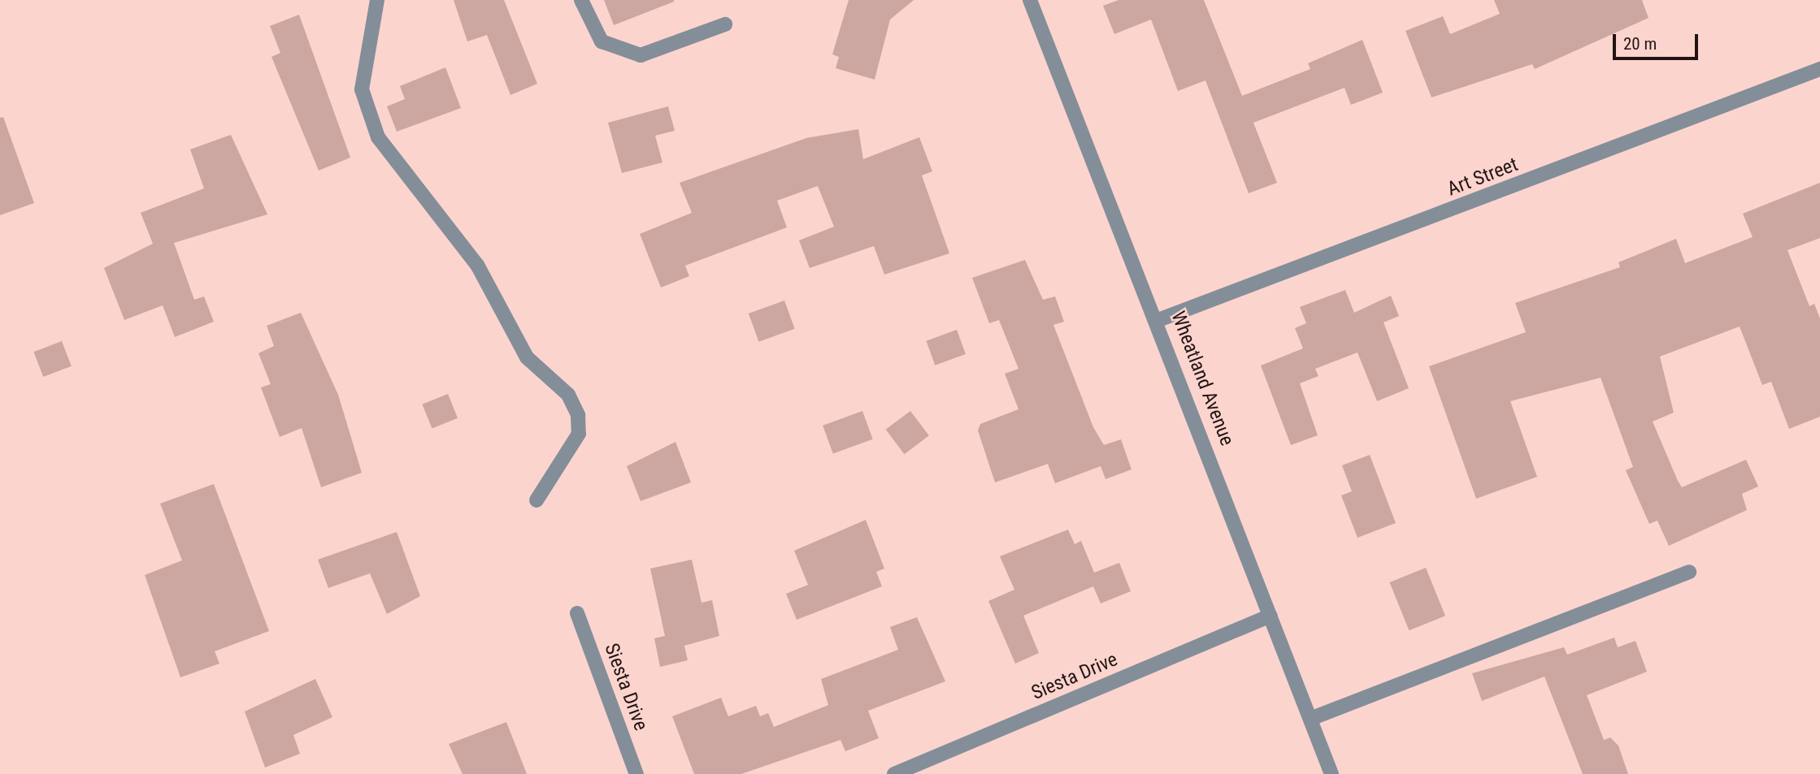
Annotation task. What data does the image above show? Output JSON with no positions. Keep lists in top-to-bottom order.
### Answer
{
  "streets": {
    "street": ["Art Street", "Wheatland Avenue", "Siesta Drive"]
  },
  "crossings": [
    ["Art Street", "Wheatland Avenue"],
    ["Wheatland Avenue", "Siesta Drive"]
  ],
  "scale_bar": "20 m"
}
